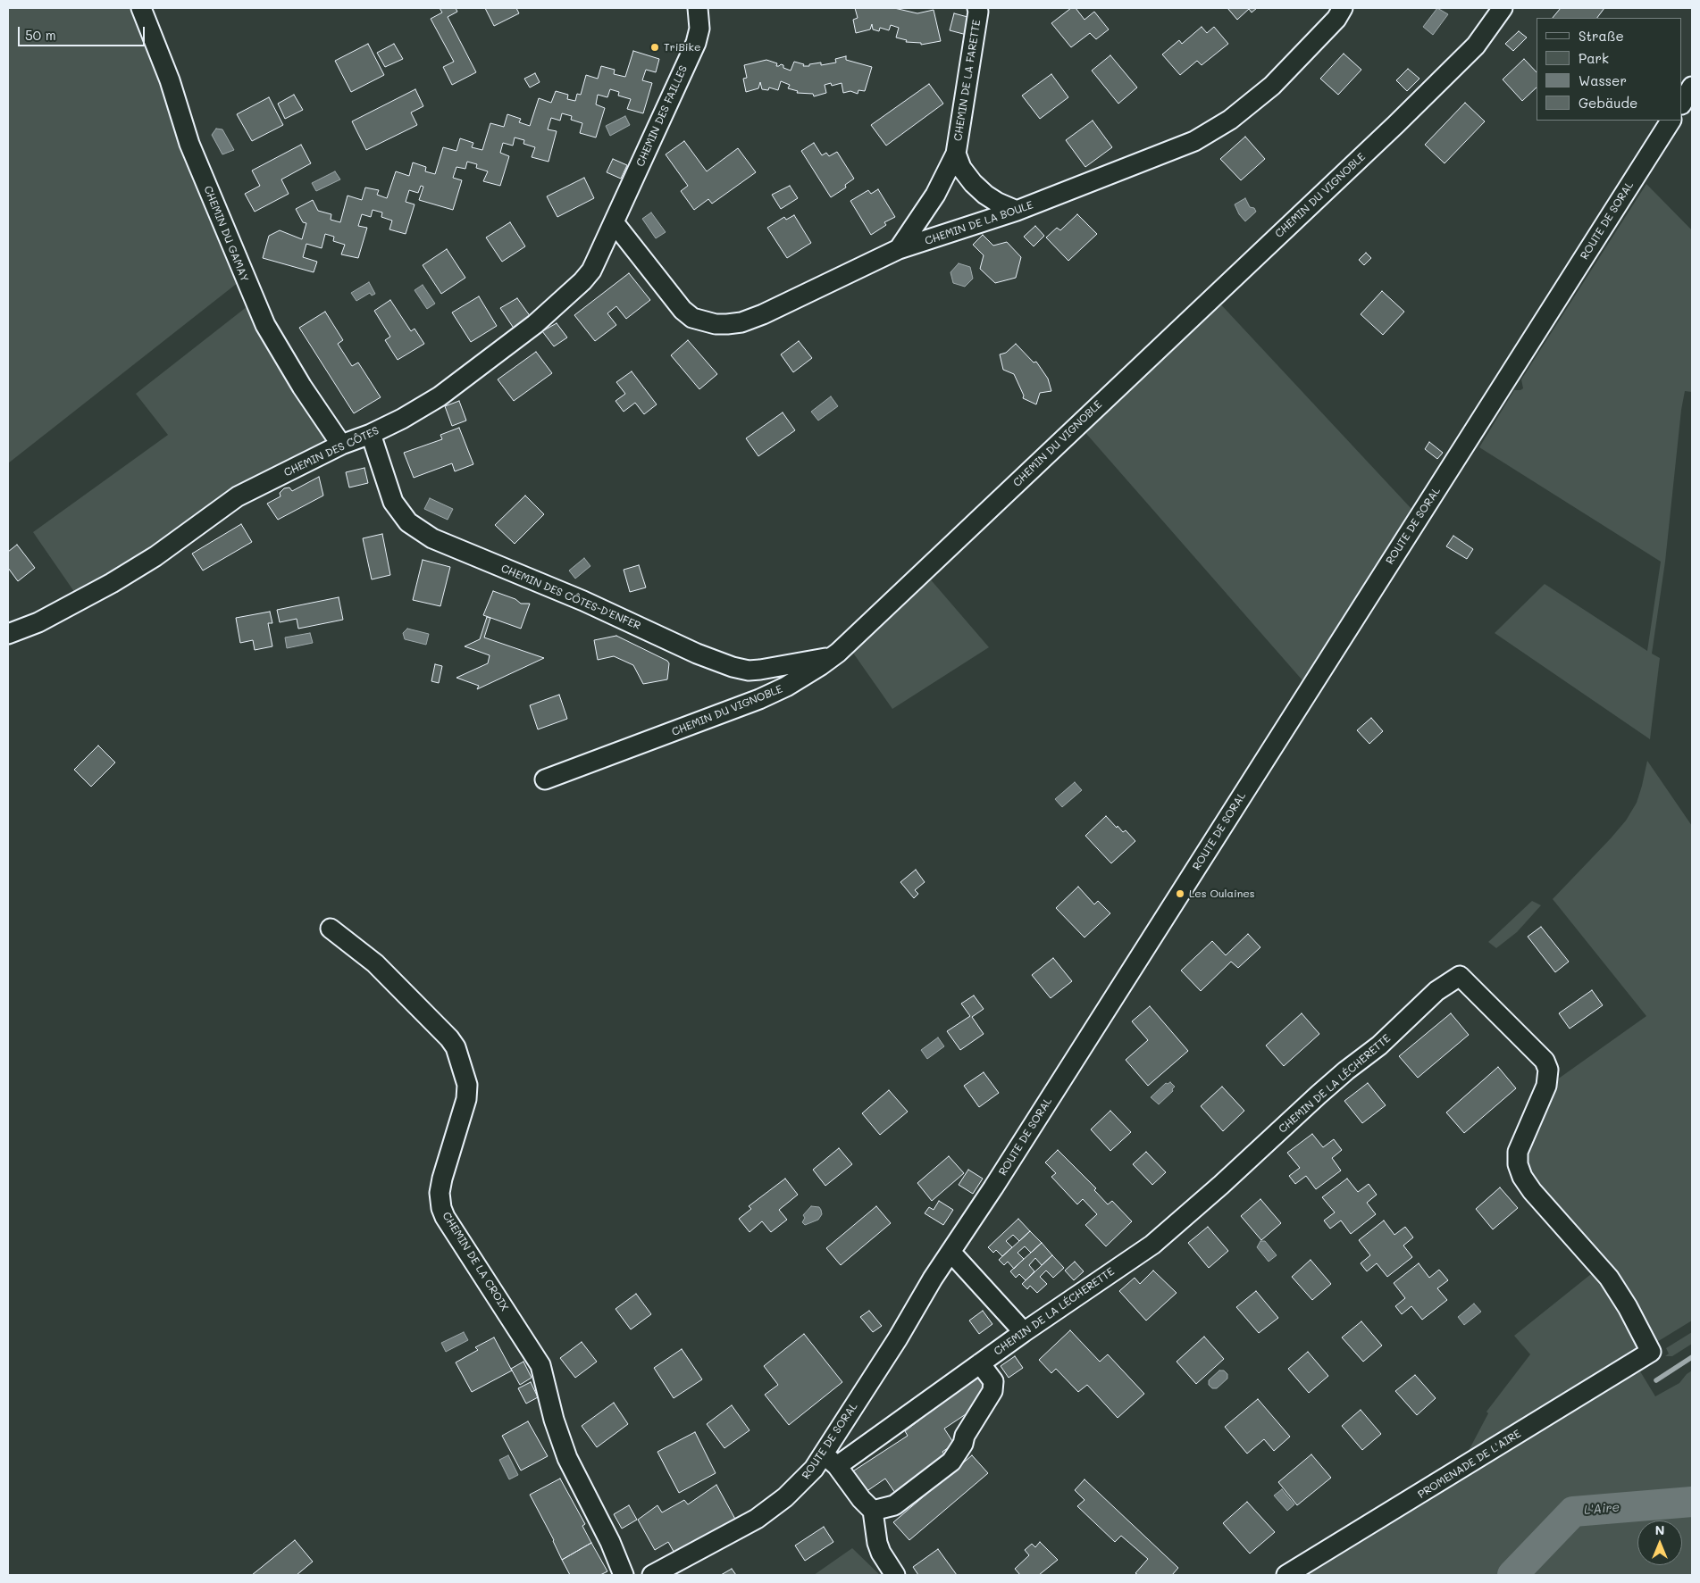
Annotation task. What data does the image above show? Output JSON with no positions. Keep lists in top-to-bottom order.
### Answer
{
  "streets": {
    "street": [
      "CHEMIN DE LA FARETTE",
      "CHEMIN DES FAILLES",
      "CHEMIN DU VIGNOBLE",
      "ROUTE DE SORAL",
      "CHEMIN DE LA BOULE",
      "CHEMIN DU GAMAY",
      "CHEMIN DES CÔTES",
      "CHEMIN DES CÔTES-D'ENFER",
      "CHEMIN DE LA LÉCHERETTE",
      "CHEMIN DE LA CROIX",
      "PROMENADE DE L'AIRE"
    ]
  },
  "crossings": [
    ["CHEMIN DE LA FARETTE", "CHEMIN DE LA BOULE"],
    ["CHEMIN DES FAILLES", "CHEMIN DE LA BOULE"],
    ["CHEMIN DES FAILLES", "CHEMIN DES CÔTES"],
    ["CHEMIN DU VIGNOBLE", "CHEMIN DES CÔTES-D'ENFER"],
    ["ROUTE DE SORAL", "CHEMIN DE LA LÉCHERETTE"],
    ["CHEMIN DE LA BOULE", "CHEMIN DES CÔTES"],
    ["CHEMIN DU GAMAY", "CHEMIN DES CÔTES"],
    ["CHEMIN DES CÔTES", "CHEMIN DES CÔTES-D'ENFER"],
    ["CHEMIN DE LA LÉCHERETTE", "PROMENADE DE L'AIRE"]
  ],
  "water": ["L'Aire"],
  "places": ["TriBike", "Les Oulaines"],
  "legend": [
    "Straße",
    "Park",
    "Wasser",
    "Gebäude"
  ],
  "scale_bar": "50 m",
  "north": "top"
}
